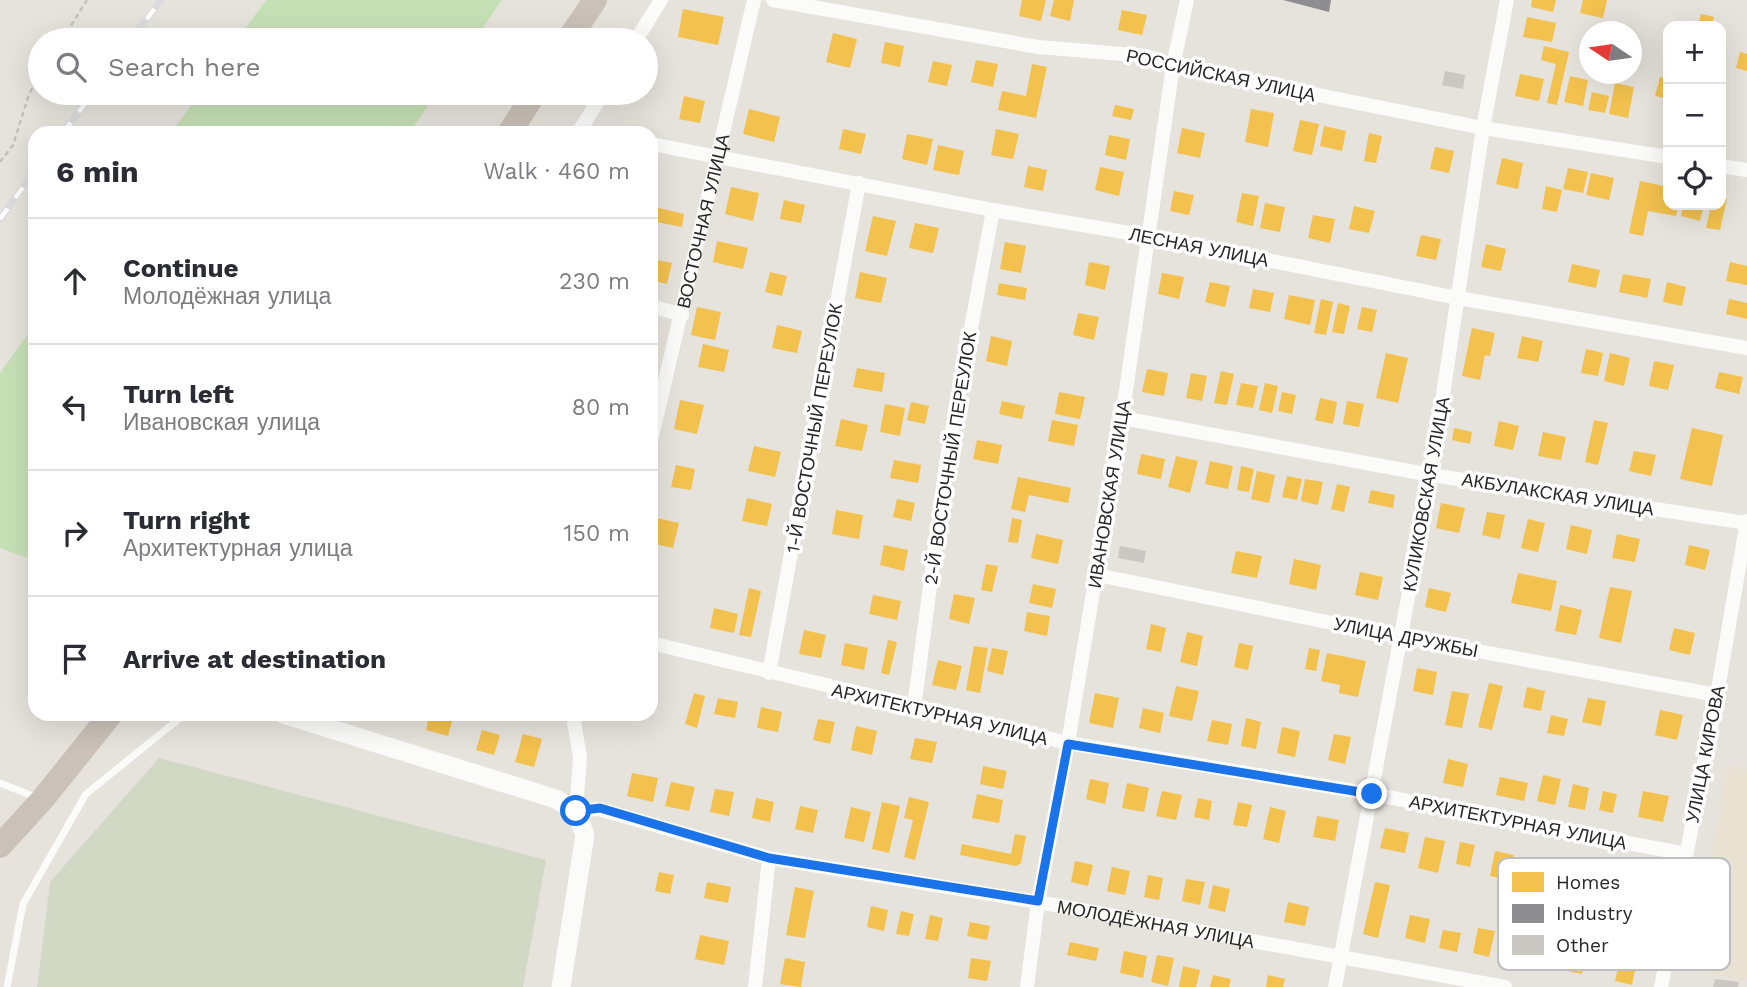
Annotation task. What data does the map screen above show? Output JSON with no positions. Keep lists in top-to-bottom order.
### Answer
{
  "streets": {
    "street": [
      "РОССИЙСКАЯ УЛИЦА",
      "ВОСТОЧНАЯ УЛИЦА",
      "ЛЕСНАЯ УЛИЦА",
      "1-Й ВОСТОЧНЫЙ ПЕРЕУЛОК",
      "2-Й ВОСТОЧНЫЙ ПЕРЕУЛОК",
      "ИВАНОВСКАЯ УЛИЦА",
      "КУЛИКОВСКАЯ УЛИЦА",
      "АКБУЛАКСКАЯ УЛИЦА",
      "УЛИЦА ДРУЖБЫ",
      "АРХИТЕКТУРНАЯ УЛИЦА",
      "УЛИЦА КИРОВА",
      "МОЛОДЁЖНАЯ УЛИЦА"
    ]
  },
  "crossings": [
    ["РОССИЙСКАЯ УЛИЦА", "ИВАНОВСКАЯ УЛИЦА"],
    ["РОССИЙСКАЯ УЛИЦА", "КУЛИКОВСКАЯ УЛИЦА"],
    ["ВОСТОЧНАЯ УЛИЦА", "ЛЕСНАЯ УЛИЦА"],
    ["ЛЕСНАЯ УЛИЦА", "1-Й ВОСТОЧНЫЙ ПЕРЕУЛОК"],
    ["ЛЕСНАЯ УЛИЦА", "2-Й ВОСТОЧНЫЙ ПЕРЕУЛОК"],
    ["ЛЕСНАЯ УЛИЦА", "ИВАНОВСКАЯ УЛИЦА"],
    ["ЛЕСНАЯ УЛИЦА", "КУЛИКОВСКАЯ УЛИЦА"],
    ["1-Й ВОСТОЧНЫЙ ПЕРЕУЛОК", "АРХИТЕКТУРНАЯ УЛИЦА"],
    ["2-Й ВОСТОЧНЫЙ ПЕРЕУЛОК", "АРХИТЕКТУРНАЯ УЛИЦА"],
    ["ИВАНОВСКАЯ УЛИЦА", "АКБУЛАКСКАЯ УЛИЦА"],
    ["ИВАНОВСКАЯ УЛИЦА", "УЛИЦА ДРУЖБЫ"],
    ["ИВАНОВСКАЯ УЛИЦА", "АРХИТЕКТУРНАЯ УЛИЦА"],
    ["ИВАНОВСКАЯ УЛИЦА", "МОЛОДЁЖНАЯ УЛИЦА"],
    ["КУЛИКОВСКАЯ УЛИЦА", "АКБУЛАКСКАЯ УЛИЦА"],
    ["КУЛИКОВСКАЯ УЛИЦА", "УЛИЦА ДРУЖБЫ"],
    ["КУЛИКОВСКАЯ УЛИЦА", "АРХИТЕКТУРНАЯ УЛИЦА"],
    ["КУЛИКОВСКАЯ УЛИЦА", "МОЛОДЁЖНАЯ УЛИЦА"],
    ["АКБУЛАКСКАЯ УЛИЦА", "УЛИЦА КИРОВА"],
    ["УЛИЦА ДРУЖБЫ", "УЛИЦА КИРОВА"],
    ["АРХИТЕКТУРНАЯ УЛИЦА", "УЛИЦА КИРОВА"]
  ],
  "legend": ["Homes", "Industry", "Other"],
  "north": "left",
  "page": {
    "map_buttons": ["+", "−"],
    "search": "Search here",
    "heading": ["6 min", "Walk · 460 m"],
    "list": [
      ["Continue", "Молодёжная улица", "230 m"],
      ["Turn left", "Ивановская улица", "80 m"],
      ["Turn right", "Архитектурная улица", "150 m"],
      "Arrive at destination"
    ]
  }
}
